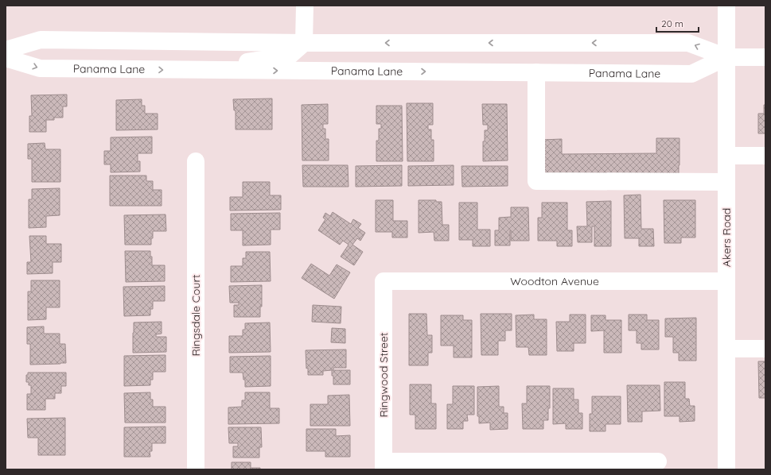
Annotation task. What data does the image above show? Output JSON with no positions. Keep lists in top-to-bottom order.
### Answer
{
  "streets": {
    "street": [
      "Panama Lane",
      "Akers Road",
      "Woodton Avenue",
      "Ringsdale Court",
      "Ringwood Street"
    ]
  },
  "crossings": [
    ["Panama Lane", "Akers Road"],
    ["Akers Road", "Woodton Avenue"],
    ["Woodton Avenue", "Ringwood Street"]
  ],
  "scale_bar": "20 m"
}
